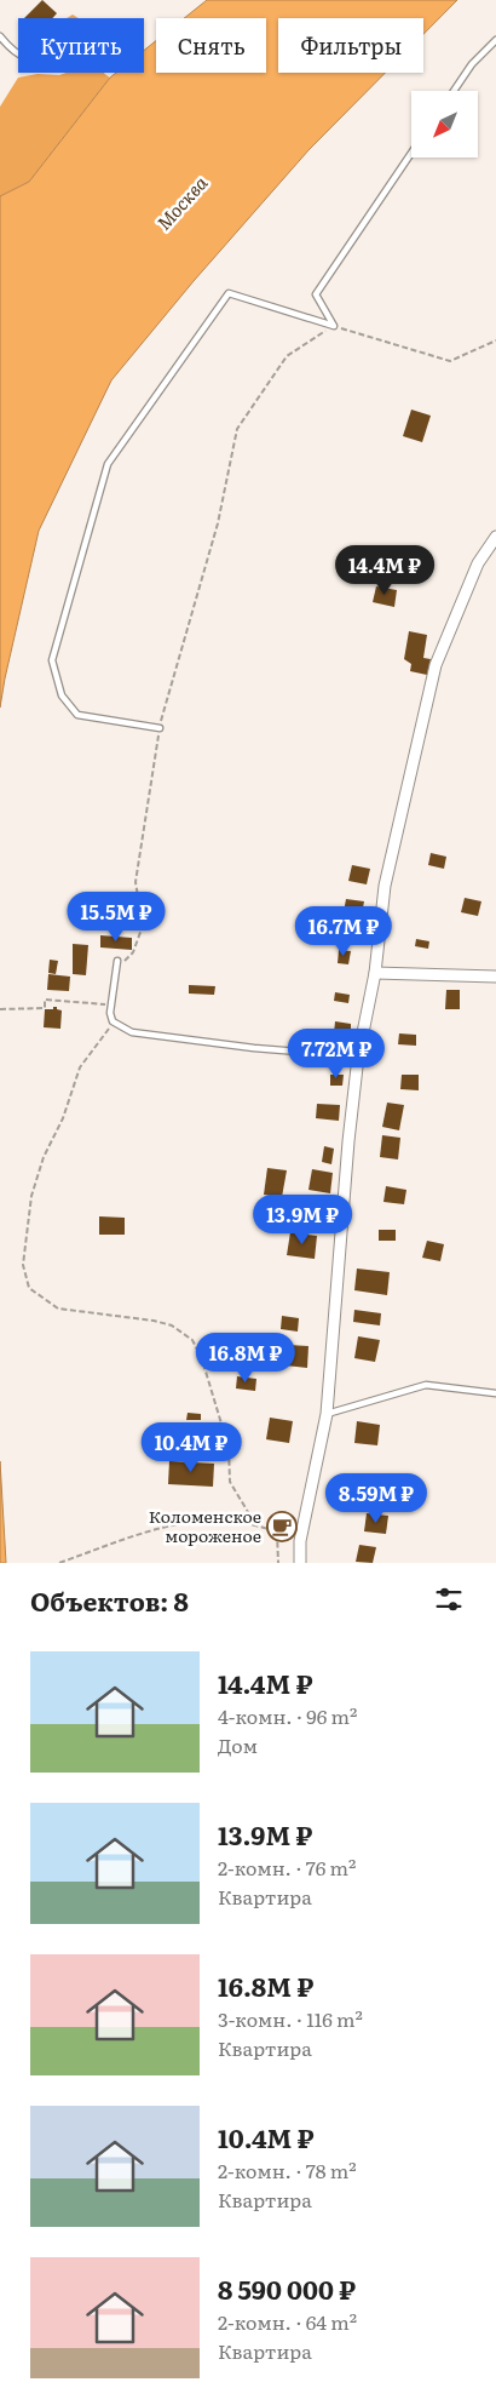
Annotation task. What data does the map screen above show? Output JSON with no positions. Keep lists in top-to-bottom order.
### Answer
{
  "water": ["Москва"],
  "places": {
    "cafe": ["Коломенское мороженое"]
  },
  "north": "bottom left",
  "page": {
    "chip": ["Купить", "Снять", "Фильтры"],
    "price": [
      "14.4M ₽",
      "15.5M ₽",
      "16.7M ₽",
      "7.72M ₽",
      "13.9M ₽",
      "16.8M ₽",
      "10.4M ₽",
      "8.59M ₽"
    ],
    "heading": "Объектов: 8",
    "list": [
      {
        "name": "14.4M ₽",
        "note": "4-комн. · 96 m² · Дом"
      },
      {
        "name": "13.9M ₽",
        "note": "2-комн. · 76 m² · Квартира"
      },
      {
        "name": "16.8M ₽",
        "note": "3-комн. · 116 m² · Квартира"
      },
      {
        "name": "10.4M ₽",
        "note": "2-комн. · 78 m² · Квартира"
      },
      {
        "name": "8 590 000 ₽",
        "note": "2-комн. · 64 m² · Квартира"
      }
    ]
  }
}
